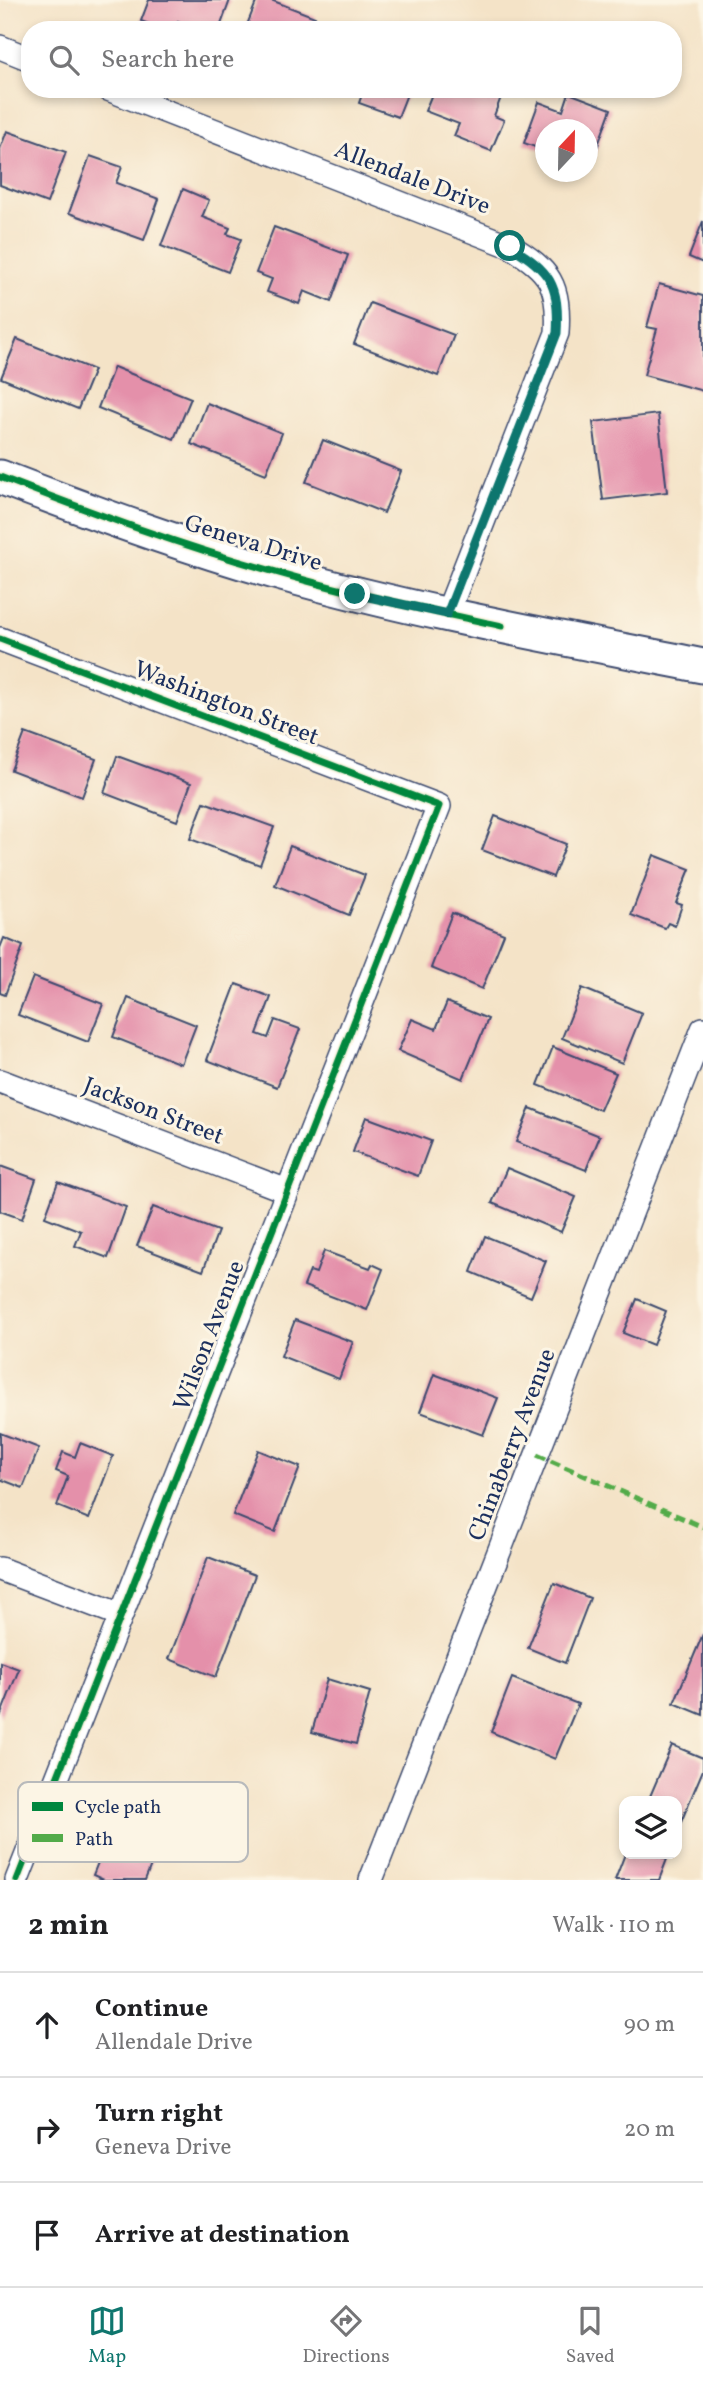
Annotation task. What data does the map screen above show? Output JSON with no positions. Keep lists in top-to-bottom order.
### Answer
{
  "streets": {
    "main road": ["Geneva Drive"],
    "street": [
      "Allendale Drive",
      "Washington Street",
      "Jackson Street",
      "Wilson Avenue",
      "Chinaberry Avenue"
    ]
  },
  "crossings": [
    ["Allendale Drive", "Geneva Drive"],
    ["Washington Street", "Wilson Avenue"],
    ["Jackson Street", "Wilson Avenue"]
  ],
  "legend": ["Cycle path", "Path"],
  "north": "top",
  "page": {
    "search": "Search here",
    "heading": ["2 min", "Walk · 110 m"],
    "list": [
      ["Continue", "Allendale Drive", "90 m"],
      ["Turn right", "Geneva Drive", "20 m"],
      "Arrive at destination"
    ],
    "nav": ["Map", "Directions", "Saved"]
  }
}
